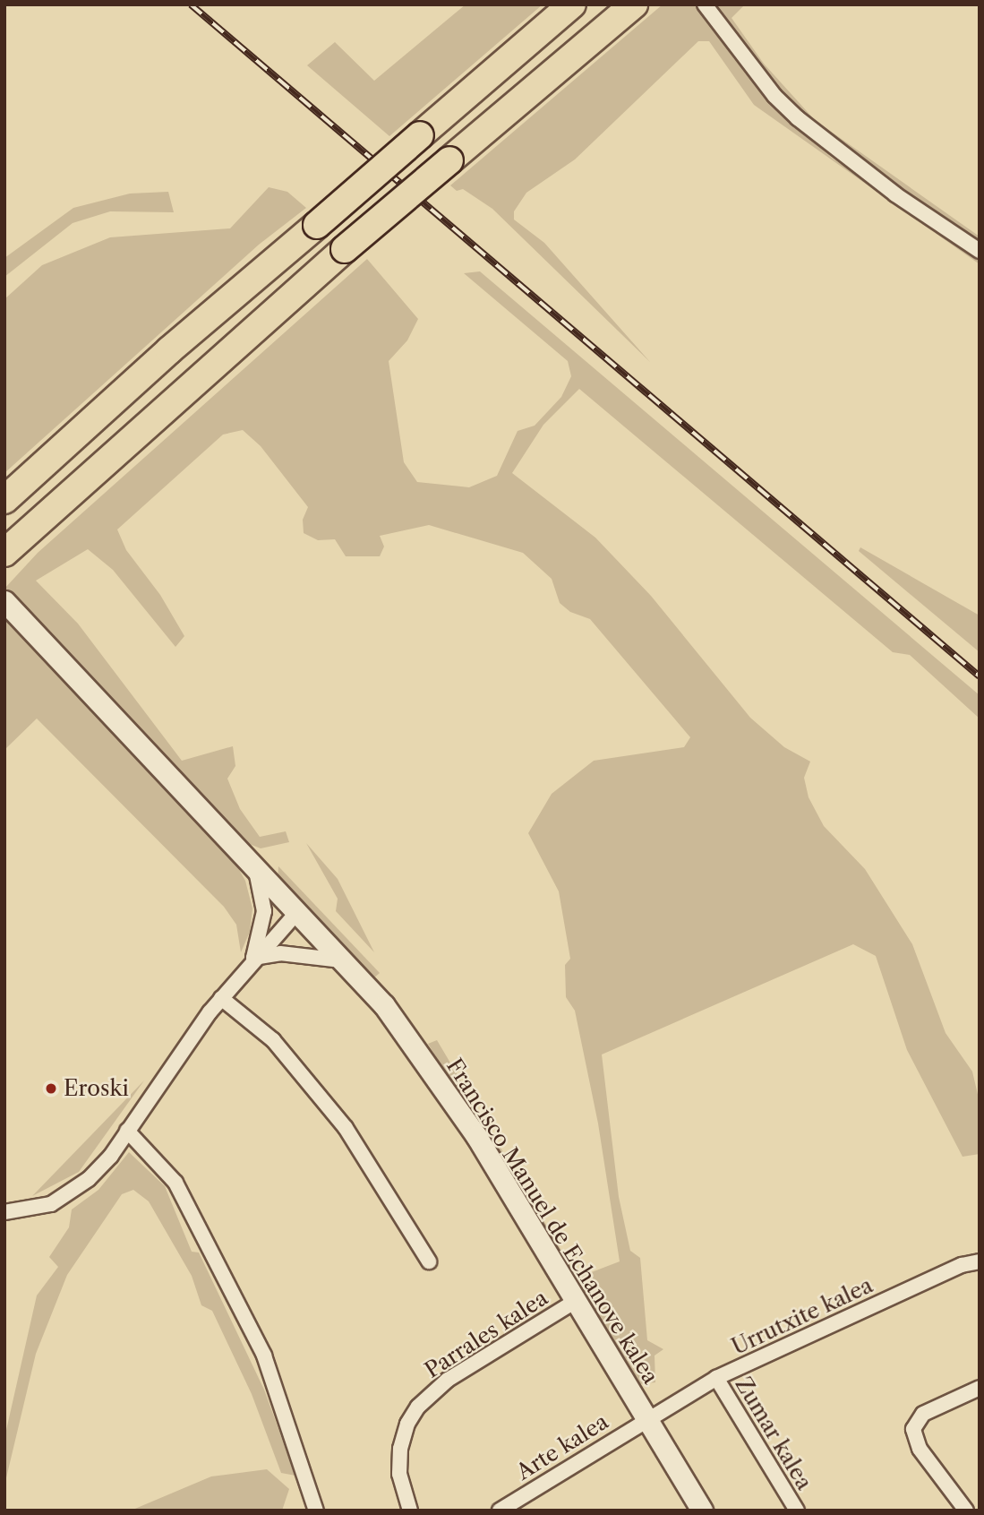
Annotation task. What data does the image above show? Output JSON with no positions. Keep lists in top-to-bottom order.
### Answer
{
  "streets": {
    "street": [
      "Francisco Manuel de Echanove kalea",
      "Urrutxite kalea",
      "Parrales kalea",
      "Zumar kalea",
      "Arte kalea"
    ]
  },
  "crossings": [
    ["Francisco Manuel de Echanove kalea", "Urrutxite kalea"],
    ["Francisco Manuel de Echanove kalea", "Parrales kalea"],
    ["Francisco Manuel de Echanove kalea", "Arte kalea"],
    ["Urrutxite kalea", "Zumar kalea"],
    ["Urrutxite kalea", "Arte kalea"]
  ],
  "places": ["Eroski"]
}
